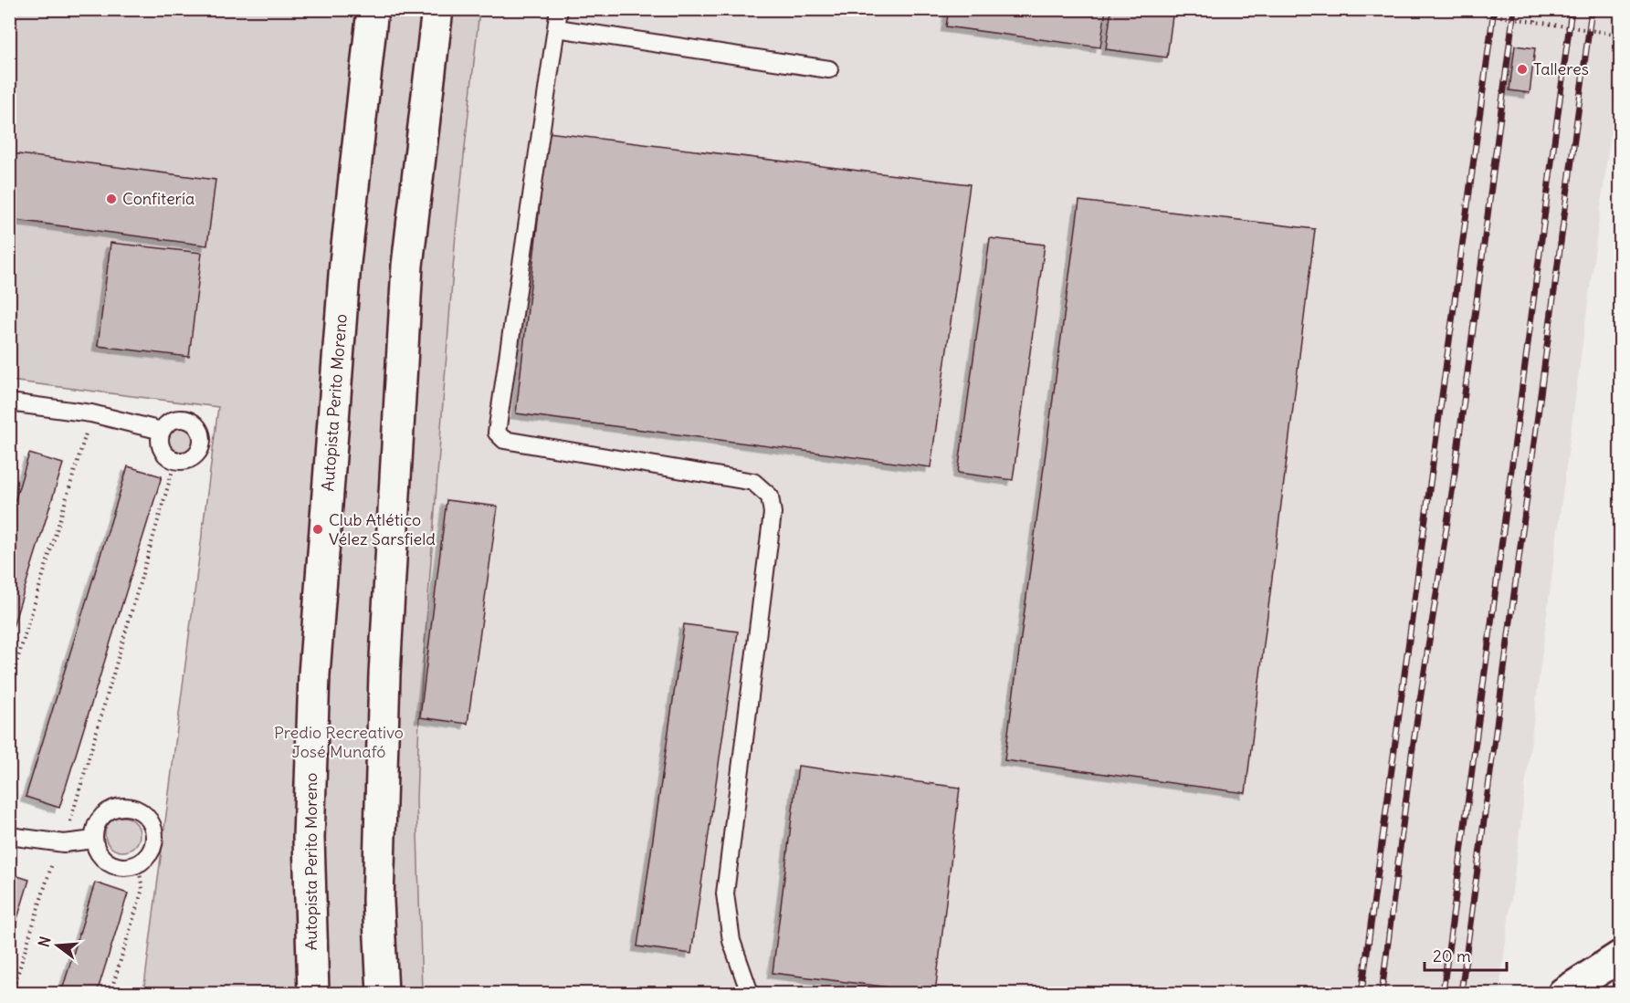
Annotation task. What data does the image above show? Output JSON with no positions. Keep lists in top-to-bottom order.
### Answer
{
  "streets": {
    "main road": ["Autopista Perito Moreno"]
  },
  "parks": ["Predio Recreativo José Munafó"],
  "places": ["Talleres", "Confitería", "Club Atlético Vélez Sarsfield"],
  "scale_bar": "20 m",
  "north": "left"
}
